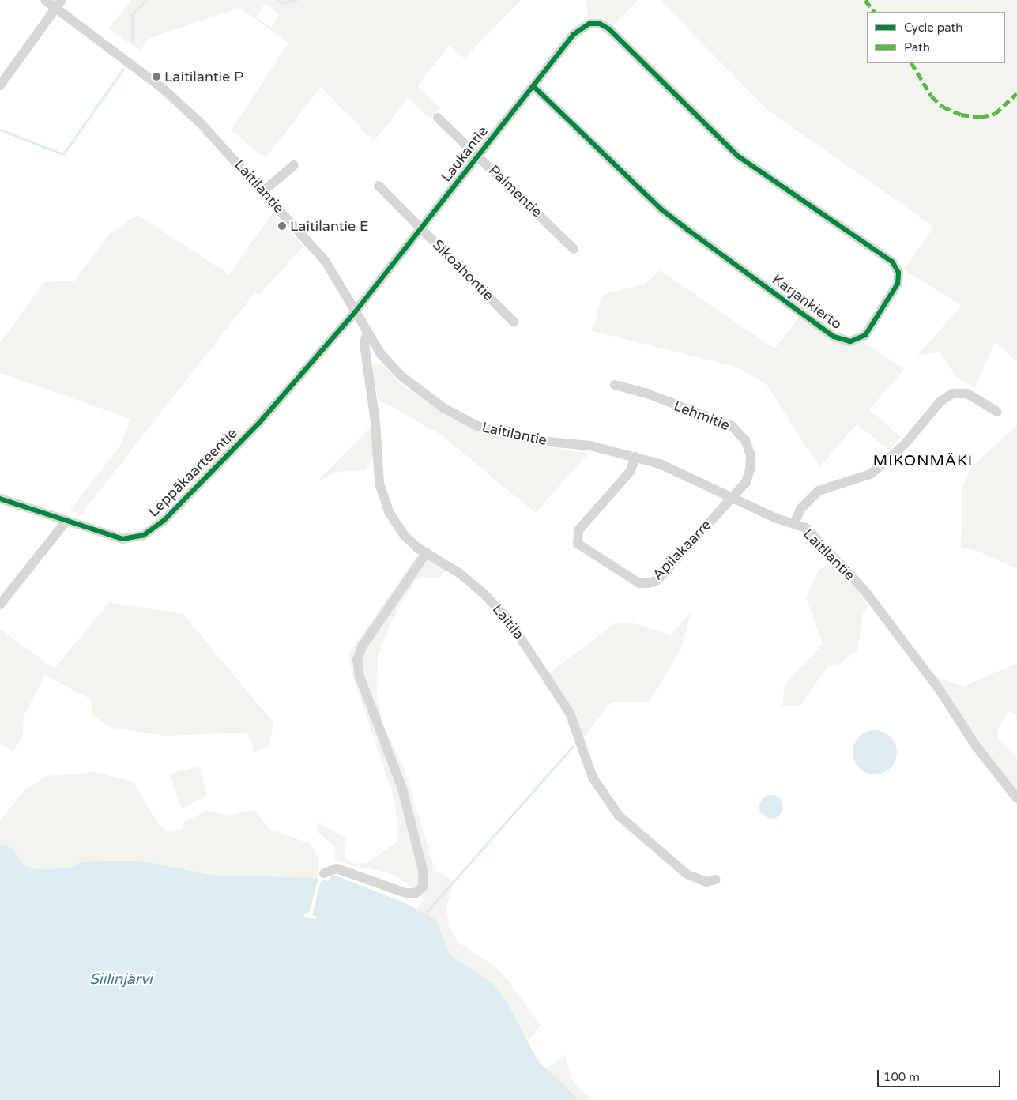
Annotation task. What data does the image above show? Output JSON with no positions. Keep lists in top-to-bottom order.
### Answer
{
  "streets": {
    "street": [
      "Laukantie",
      "Laitilantie",
      "Paimentie",
      "Sikoahontie",
      "Karjankierto",
      "Lehmitie",
      "Leppäkaarteentie",
      "Apilakaarre",
      "Laitila"
    ]
  },
  "crossings": [
    ["Laukantie", "Laitilantie"],
    ["Laukantie", "Paimentie"],
    ["Laukantie", "Sikoahontie"],
    ["Laukantie", "Karjankierto"],
    ["Laukantie", "Leppäkaarteentie"],
    ["Laitilantie", "Lehmitie"],
    ["Laitilantie", "Leppäkaarteentie"],
    ["Laitilantie", "Apilakaarre"],
    ["Laitilantie", "Laitila"],
    ["Lehmitie", "Apilakaarre"]
  ],
  "districts": ["MIKONMÄKI"],
  "water": ["Siilinjärvi"],
  "places": ["Laitilantie P", "Laitilantie E"],
  "legend": ["Cycle path", "Path"],
  "scale_bar": "100 m"
}
